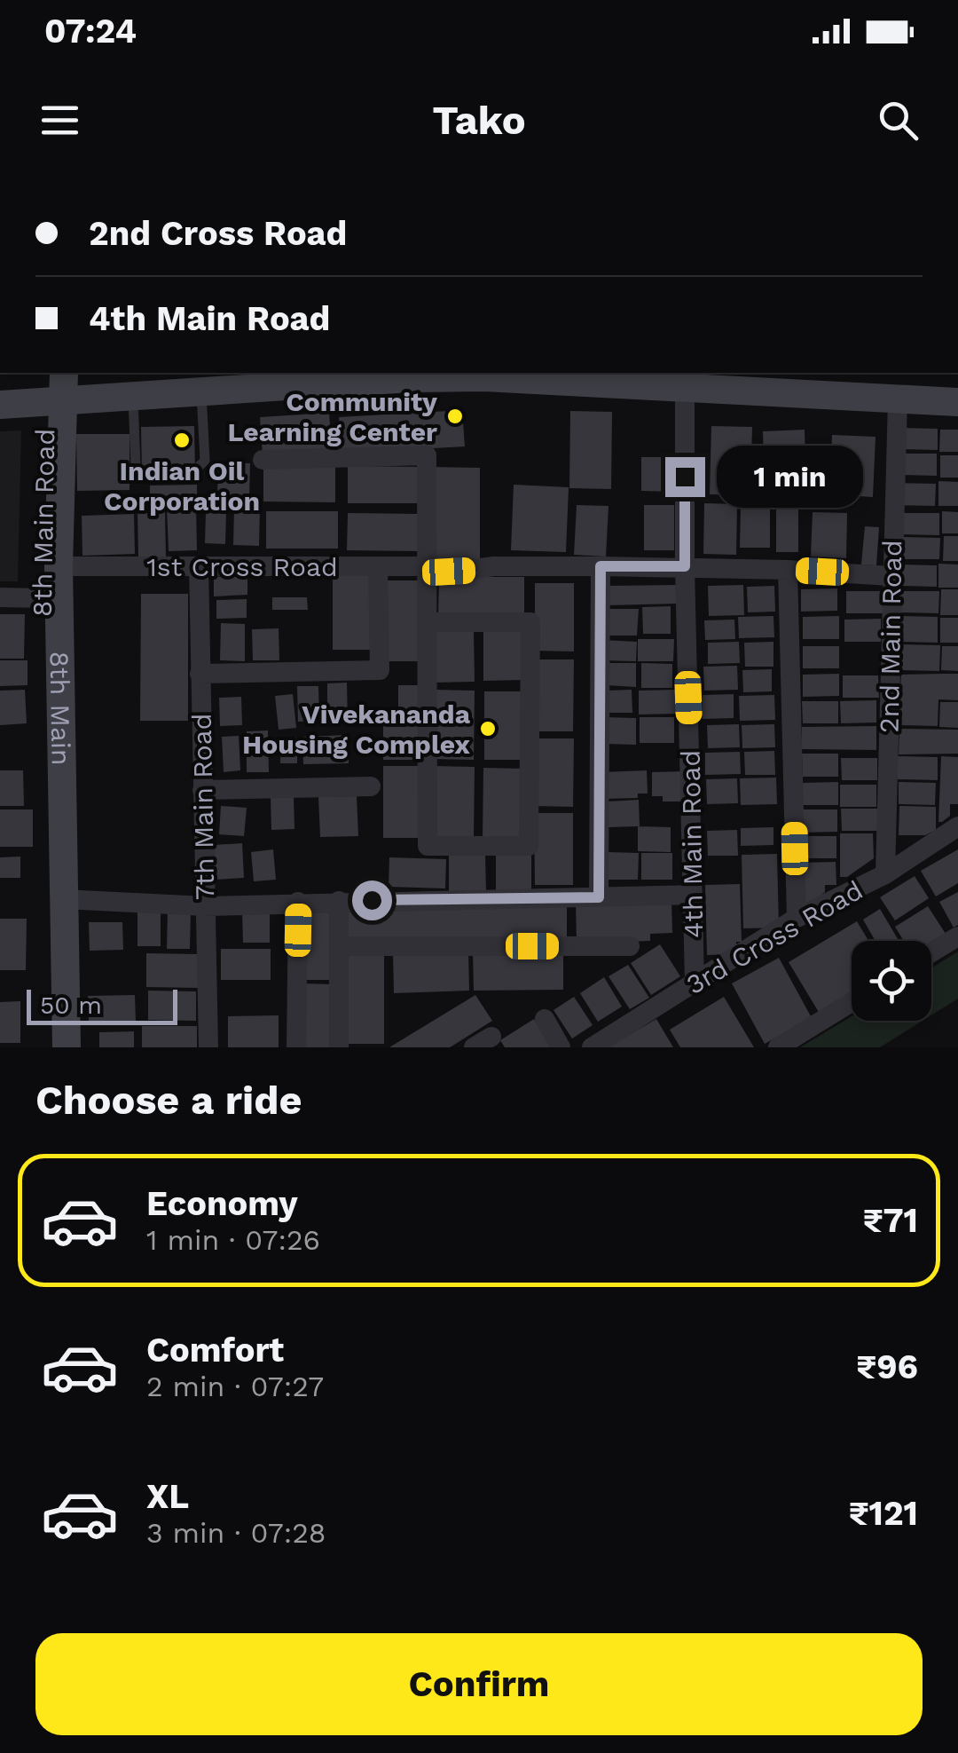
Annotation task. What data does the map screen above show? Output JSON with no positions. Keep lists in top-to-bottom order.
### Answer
{
  "streets": {
    "main road": ["8th Main Road", "8th Main"],
    "street": [
      "1st Cross Road",
      "2nd Main Road",
      "7th Main Road",
      "4th Main Road",
      "3rd Cross Road"
    ]
  },
  "crossings": [
    ["8th Main Road", "8th Main"],
    ["1st Cross Road", "8th Main"],
    ["1st Cross Road", "7th Main Road"],
    ["2nd Main Road", "3rd Cross Road"],
    ["4th Main Road", "3rd Cross Road"]
  ],
  "places": ["Community Learning Center", "Indian Oil Corporation", "Vivekananda Housing Complex"],
  "scale_bar": "50 m",
  "page": {
    "status": "07:24",
    "header": "Tako",
    "banner": ["2nd Cross Road", "4th Main Road"],
    "bubble": "1 min",
    "scale": "50 m",
    "heading": "Choose a ride",
    "list": [
      {
        "name": "Economy",
        "note": "1 min · 07:26",
        "value": "₹71"
      },
      {
        "name": "Comfort",
        "note": "2 min · 07:27",
        "value": "₹96"
      },
      {
        "name": "XL",
        "note": "3 min · 07:28",
        "value": "₹121"
      }
    ],
    "buttons": "Confirm"
  }
}
